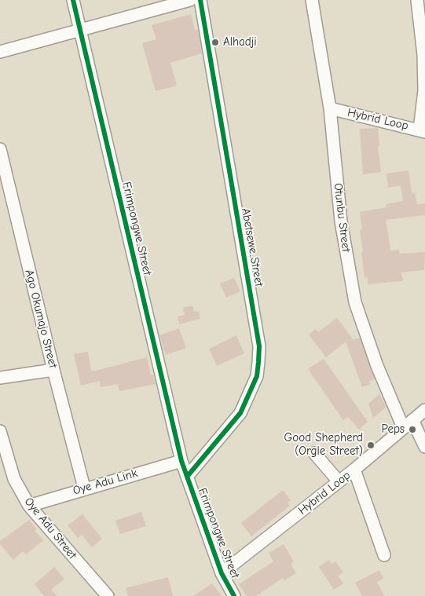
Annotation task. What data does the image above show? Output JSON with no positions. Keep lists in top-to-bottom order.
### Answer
{
  "streets": {
    "street": [
      "Hybrid Loop",
      "Otunbu Street",
      "Frimpongwe Street",
      "Abetsewe Street",
      "Ago Okumajo Street",
      "Oye Adu Link",
      "Oye Adu Street"
    ]
  },
  "crossings": [
    ["Hybrid Loop", "Otunbu Street"],
    ["Hybrid Loop", "Frimpongwe Street"],
    ["Frimpongwe Street", "Abetsewe Street"],
    ["Frimpongwe Street", "Oye Adu Link"],
    ["Ago Okumajo Street", "Oye Adu Link"],
    ["Oye Adu Link", "Oye Adu Street"]
  ],
  "places": ["Alhadji", "Peps", "Good Shepherd (Orgle Street)"]
}
